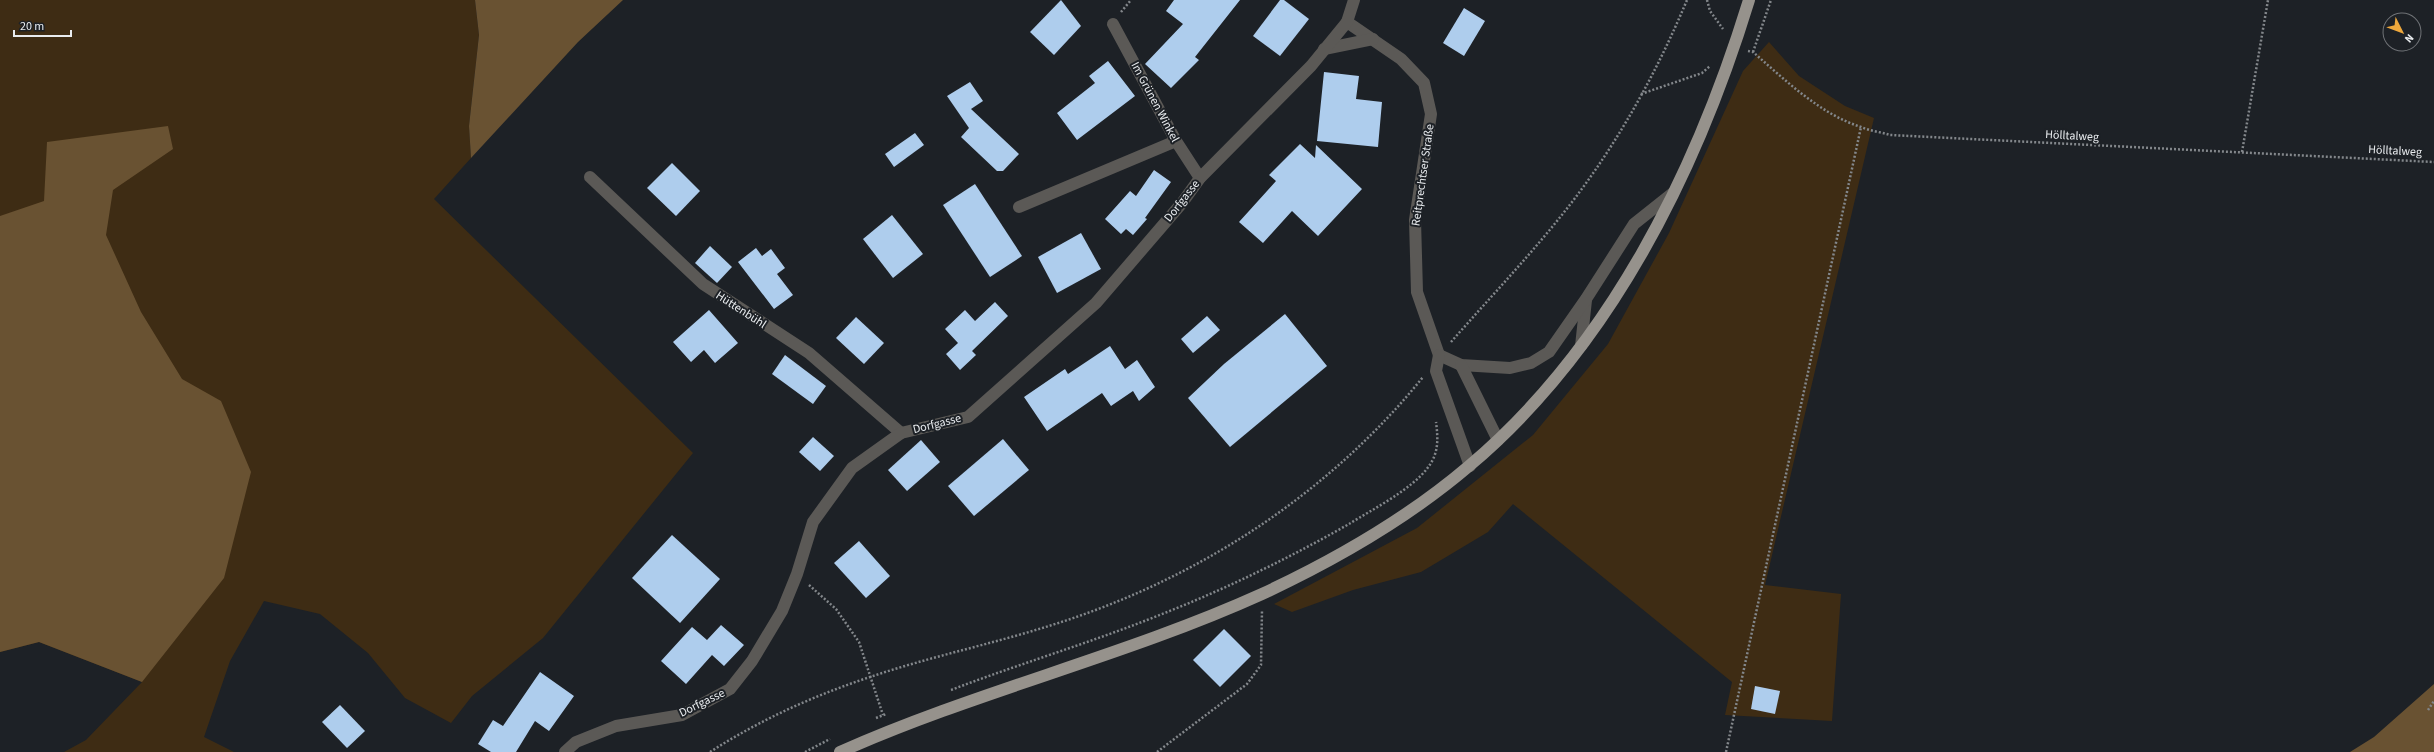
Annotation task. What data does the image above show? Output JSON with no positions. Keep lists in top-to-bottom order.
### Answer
{
  "streets": {
    "street": [
      "Im Grünen Winkel",
      "Reitprechtser Straße",
      "Dorfgasse",
      "Hüttenbühl"
    ],
    "path": ["Hölltalweg"]
  },
  "crossings": [
    ["Im Grünen Winkel", "Dorfgasse"],
    ["Reitprechtser Straße", "Dorfgasse"],
    ["Dorfgasse", "Hüttenbühl"]
  ],
  "scale_bar": "20 m",
  "north": "bottom right"
}
